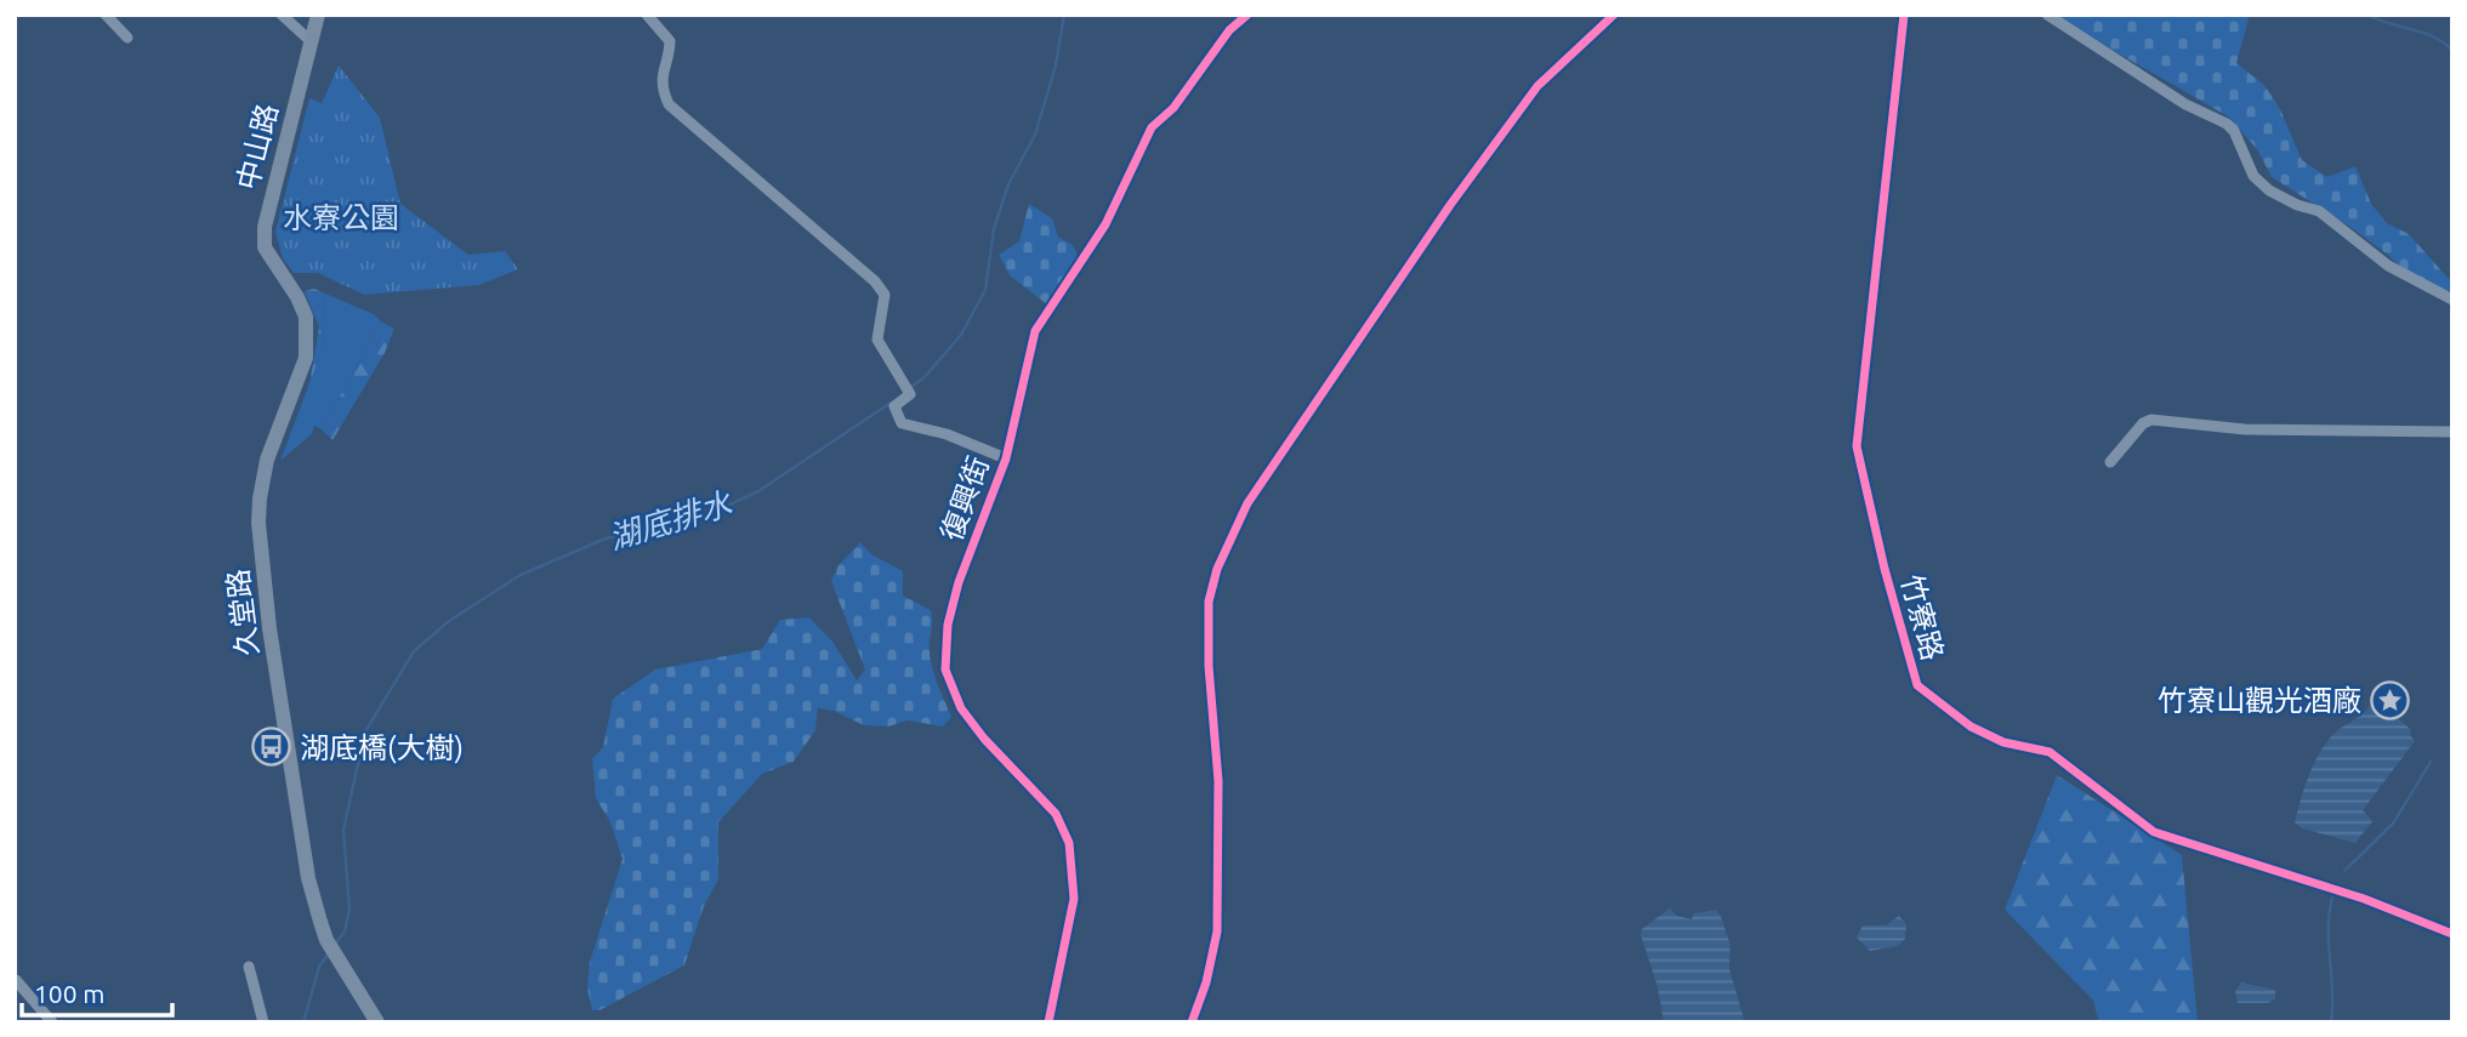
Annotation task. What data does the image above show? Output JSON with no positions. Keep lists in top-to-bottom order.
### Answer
{
  "streets": {
    "street": [
      "中山路",
      "復興街",
      "久堂路",
      "竹寮路"
    ]
  },
  "crossings": [
    ["中山路", "久堂路"]
  ],
  "water": ["湖底排水"],
  "parks": ["水寮公園"],
  "places": {
    "place": ["竹寮山觀光酒廠"],
    "bus stop": ["湖底橋(大樹)"]
  },
  "scale_bar": "100 m"
}
